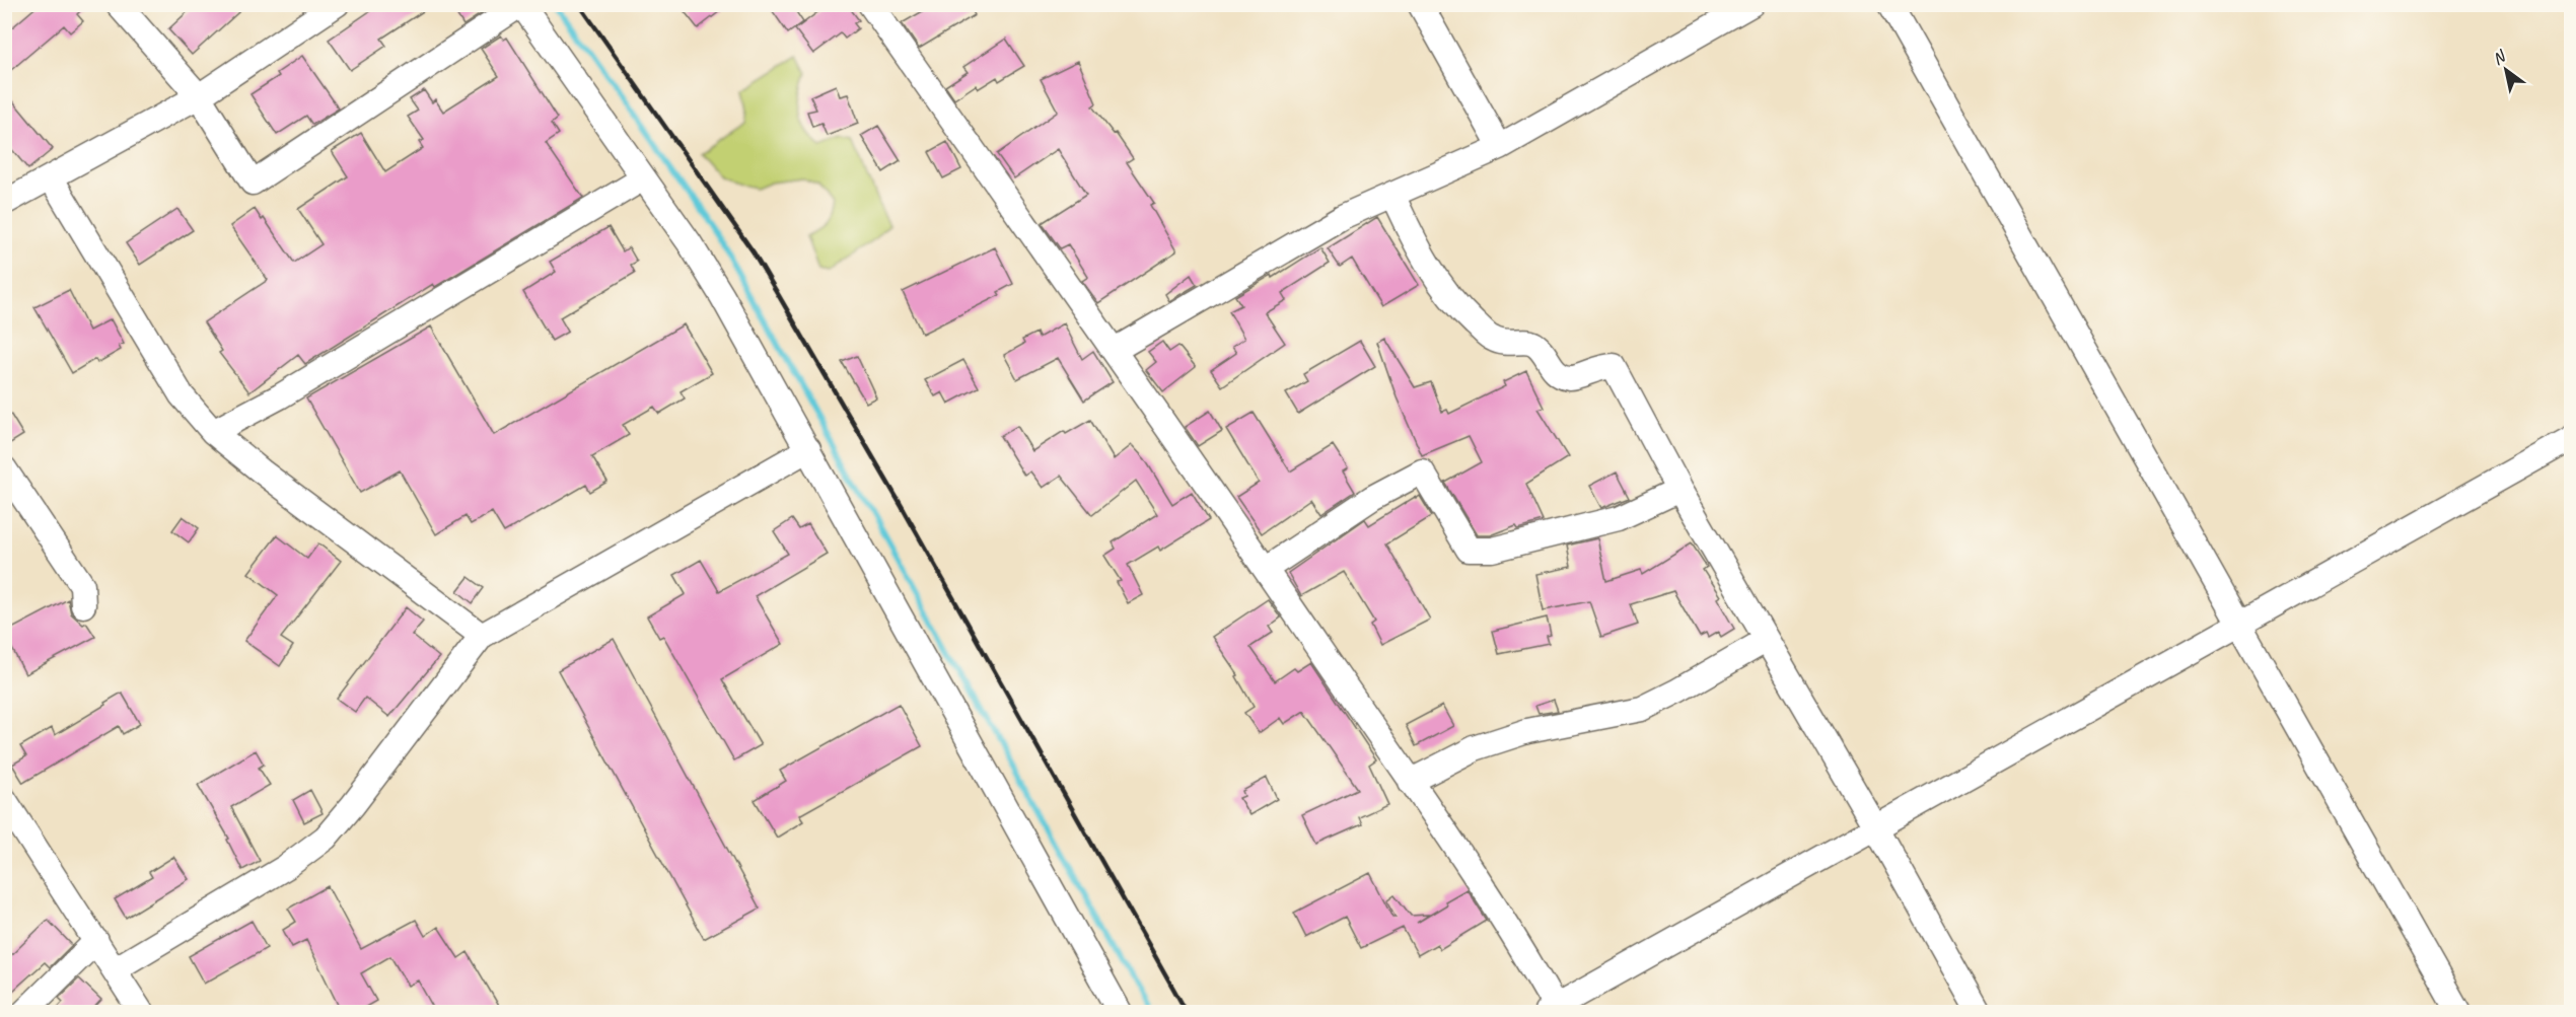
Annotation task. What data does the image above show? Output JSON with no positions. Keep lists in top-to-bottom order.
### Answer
{
  "north": "top left"
}
